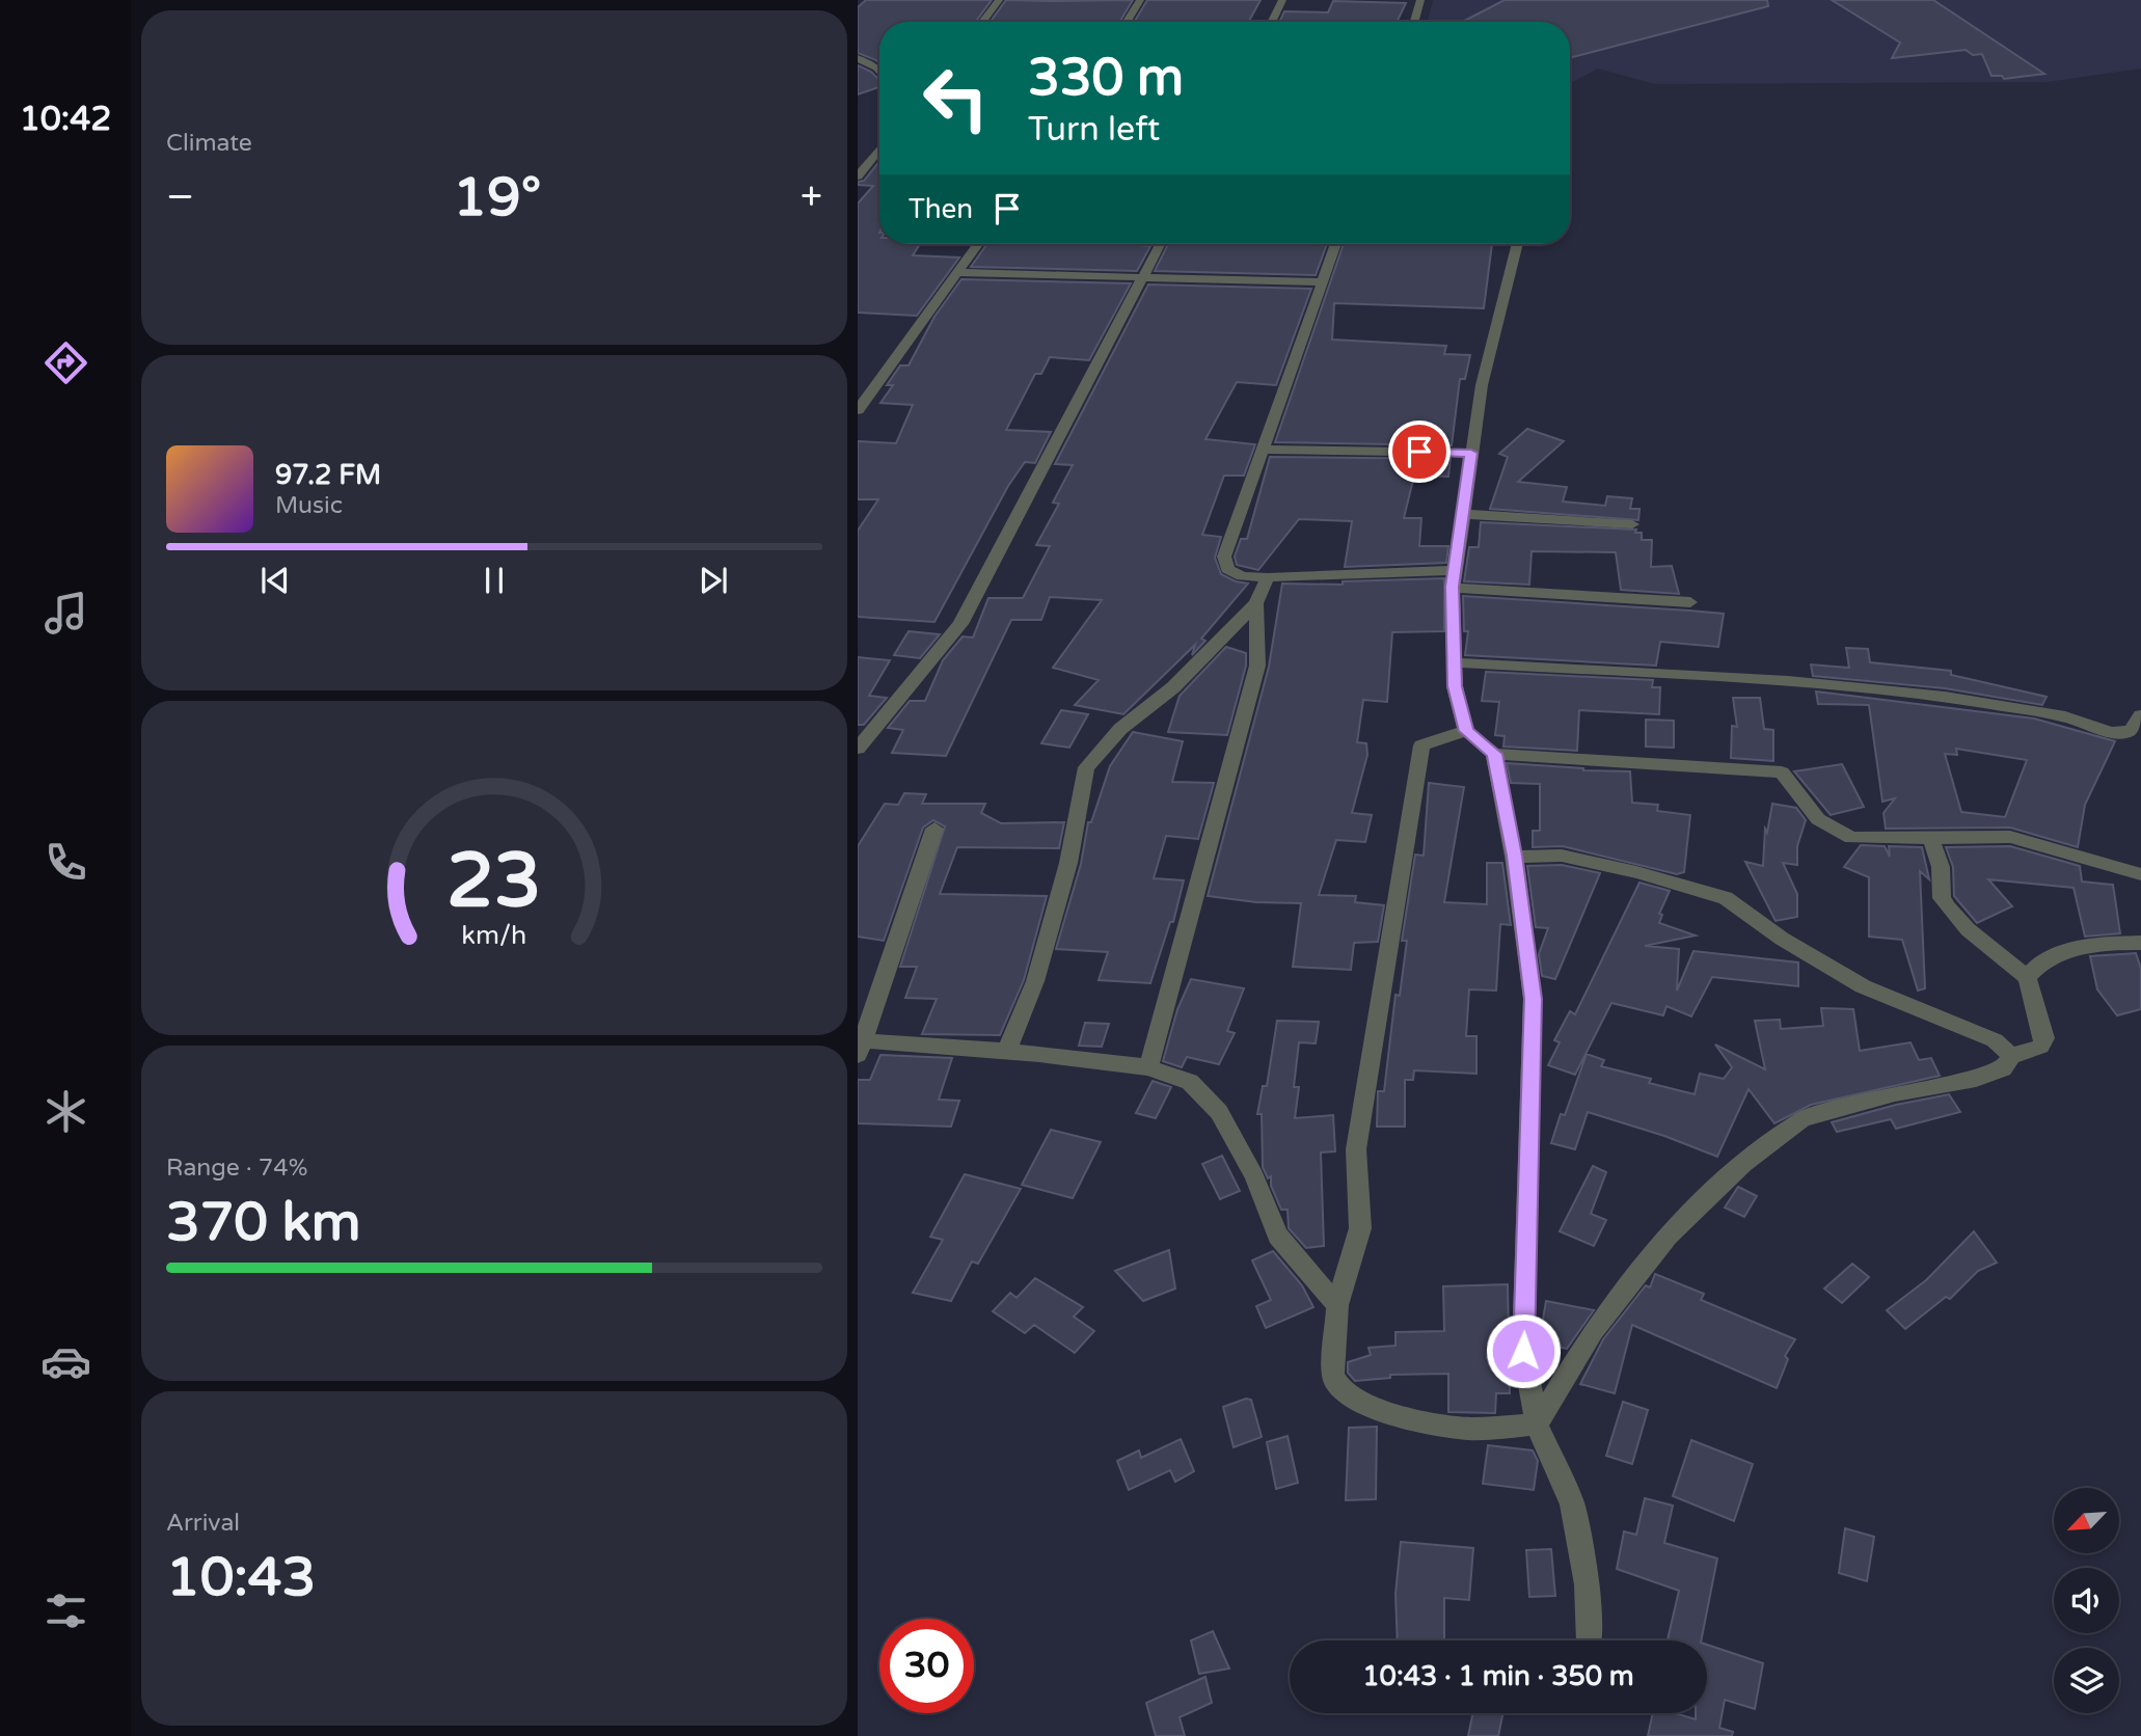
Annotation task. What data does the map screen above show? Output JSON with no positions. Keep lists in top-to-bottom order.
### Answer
{
  "north": "bottom left",
  "page": {
    "tabs": "10:42",
    "tile": [
      "Climate",
      ["Range · 74%", "370 km"],
      ["Arrival", "10:43"]
    ],
    "turn": ["330 m", "Turn left"],
    "heat": ["−", "19°", "+"],
    "then": "Then",
    "song": ["97.2 FM", "Music"],
    "limit": "30",
    "trip": "10:43 · 1 min · 350 m",
    "gauge": ["23", "km/h"]
  }
}
